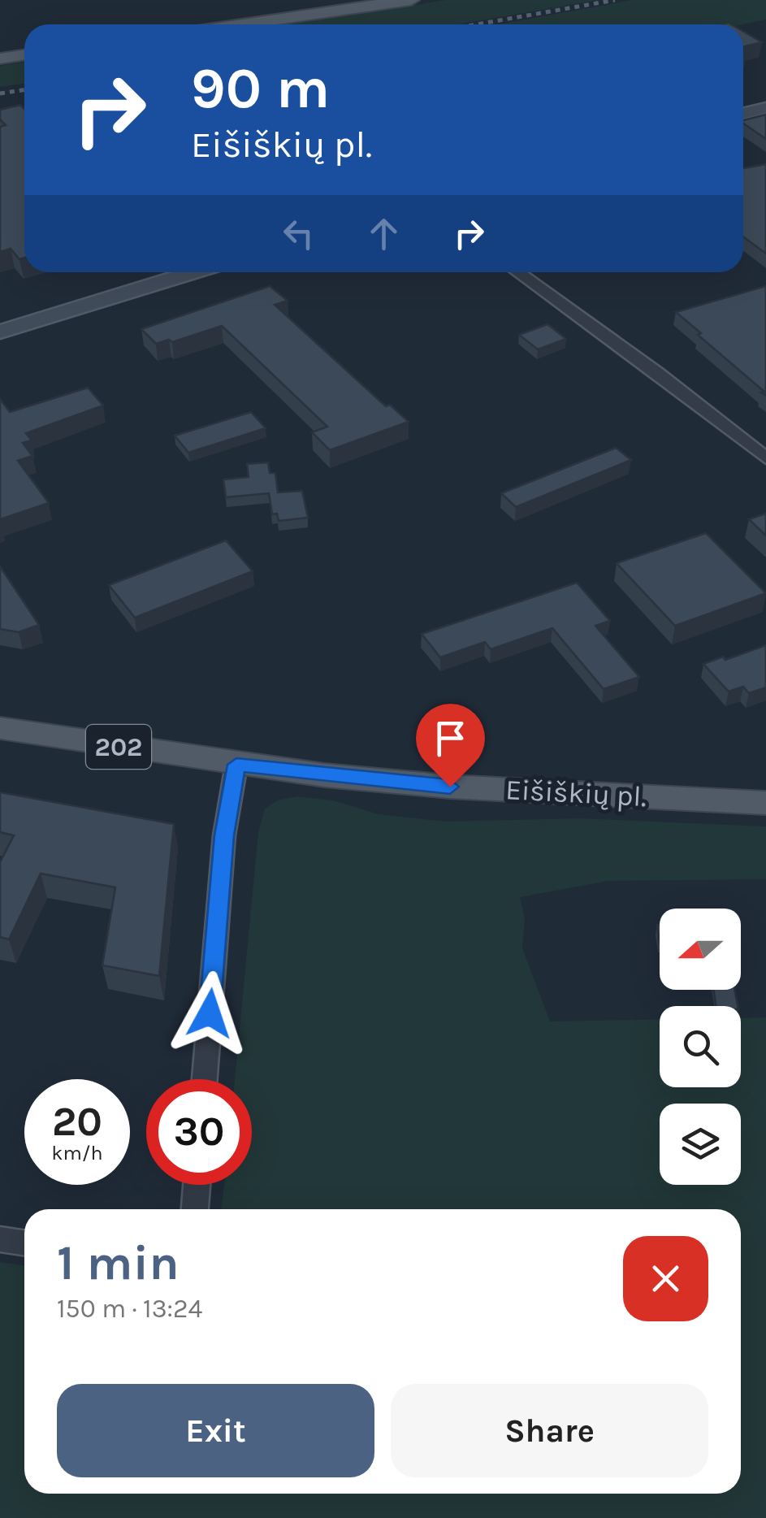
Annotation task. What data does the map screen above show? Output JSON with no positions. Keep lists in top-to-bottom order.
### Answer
{
  "streets": {
    "main road": ["202", "Eišiškių pl."]
  },
  "north": "left",
  "page": {
    "turn": ["90 m", "Eišiškių pl."],
    "speed": "20 km/h",
    "limit": "30",
    "heading": ["1 min", "150 m · 13:24"],
    "buttons": ["Exit", "Share"]
  }
}
